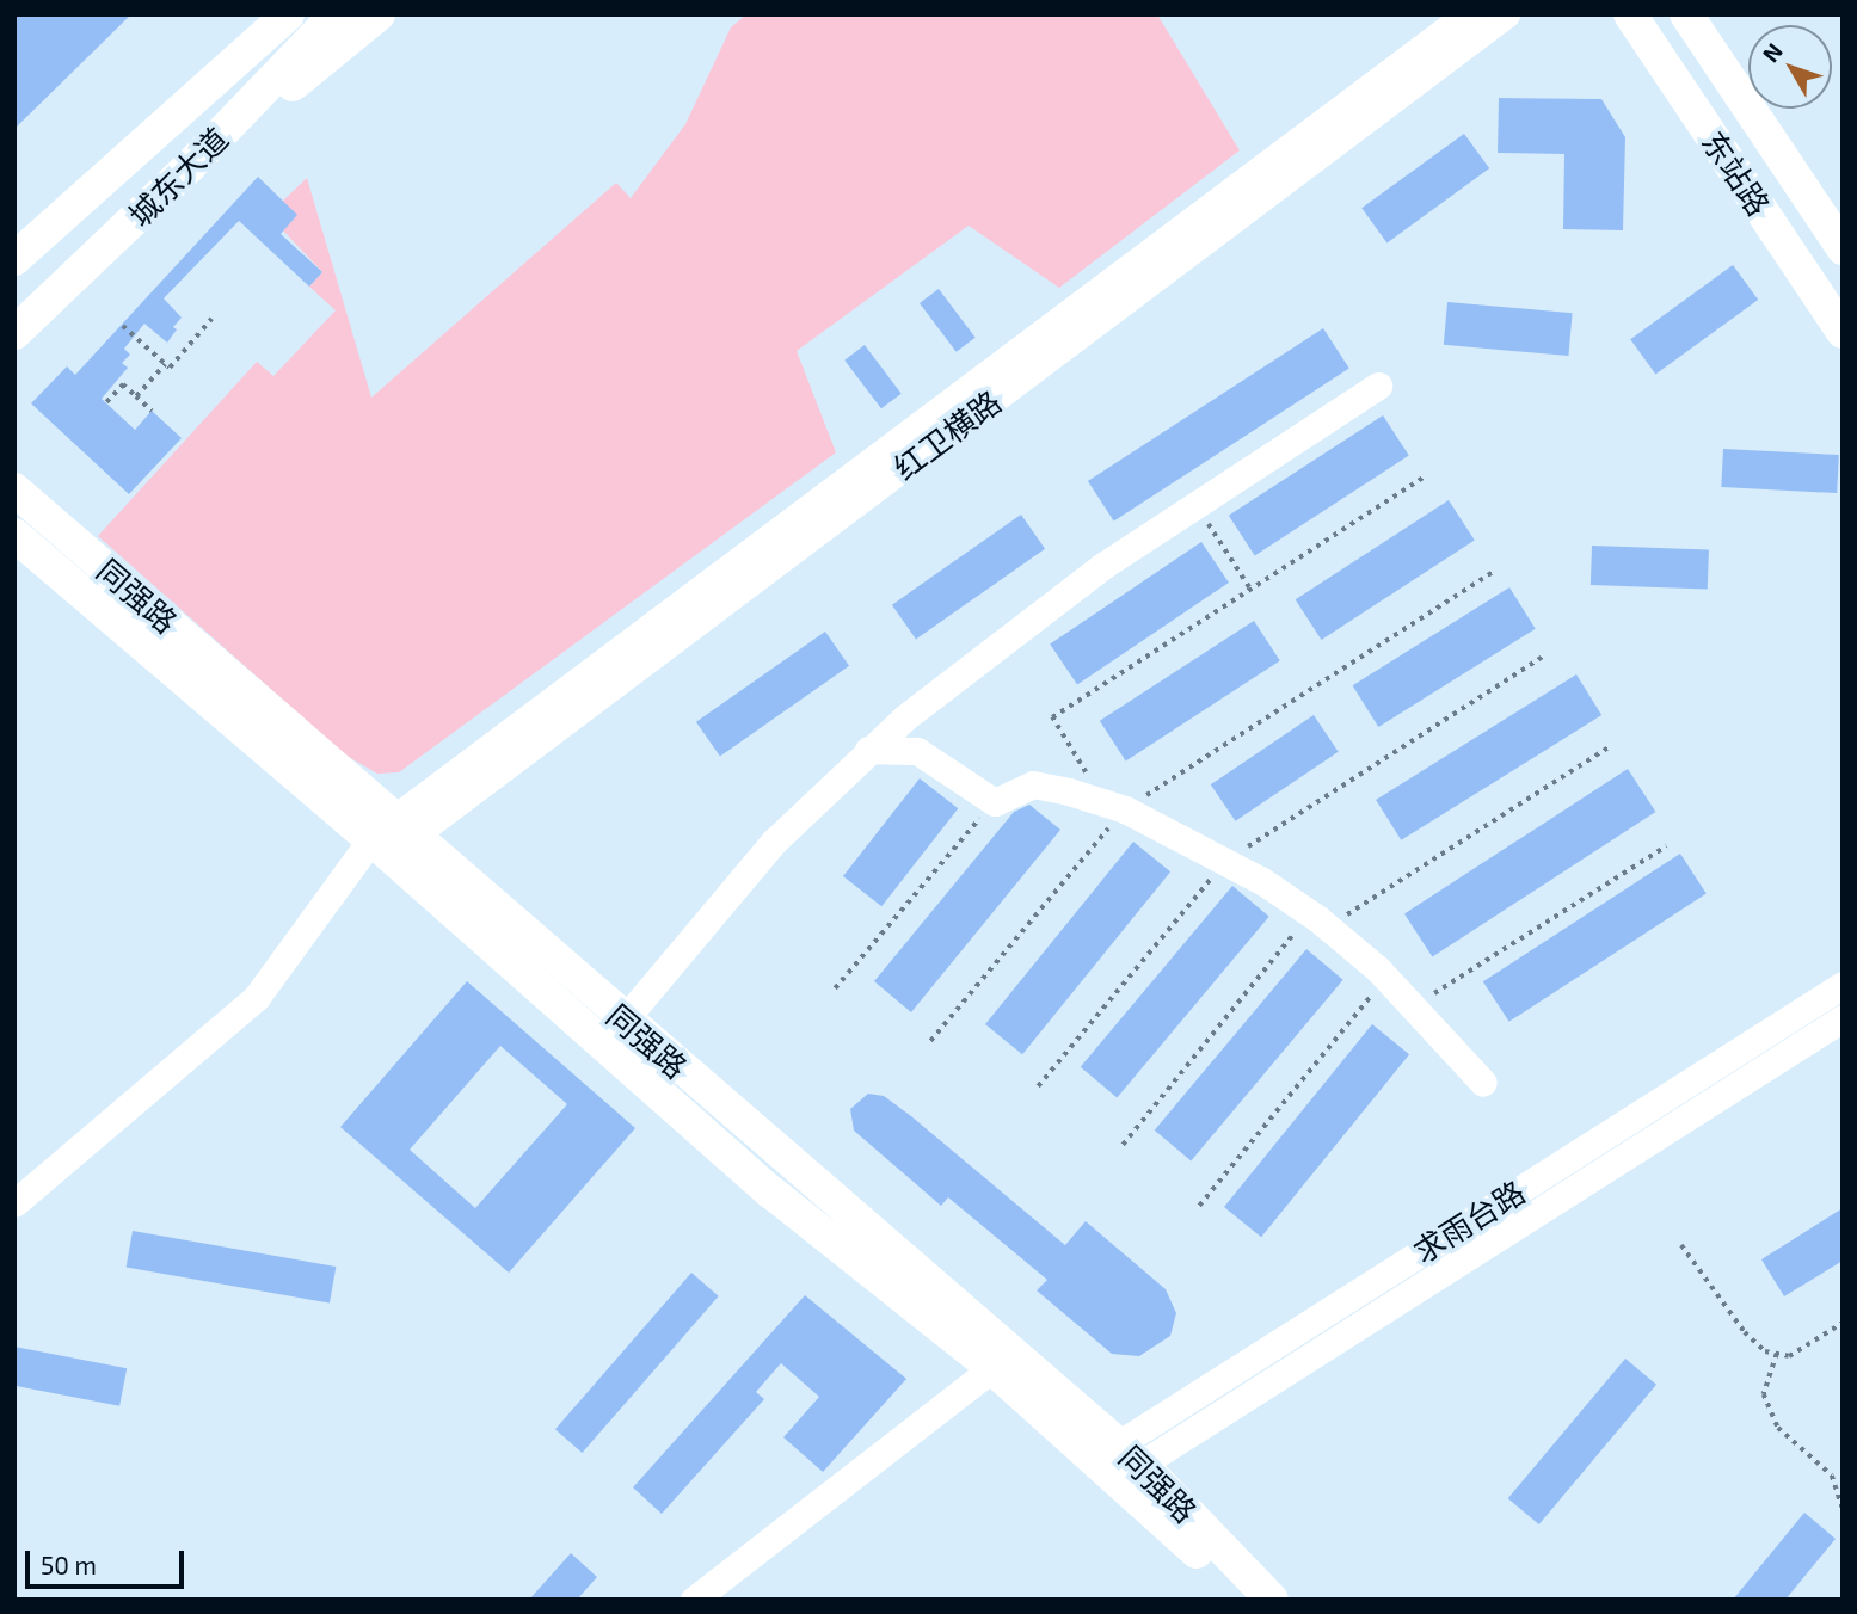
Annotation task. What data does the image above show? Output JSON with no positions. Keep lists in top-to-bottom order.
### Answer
{
  "streets": {
    "main road": ["东站路", "城东大道", "同强路"],
    "street": ["红卫横路", "求雨台路"]
  },
  "crossings": [
    ["红卫横路", "同强路"],
    ["同强路", "求雨台路"]
  ],
  "scale_bar": "50 m",
  "north": "top left"
}
